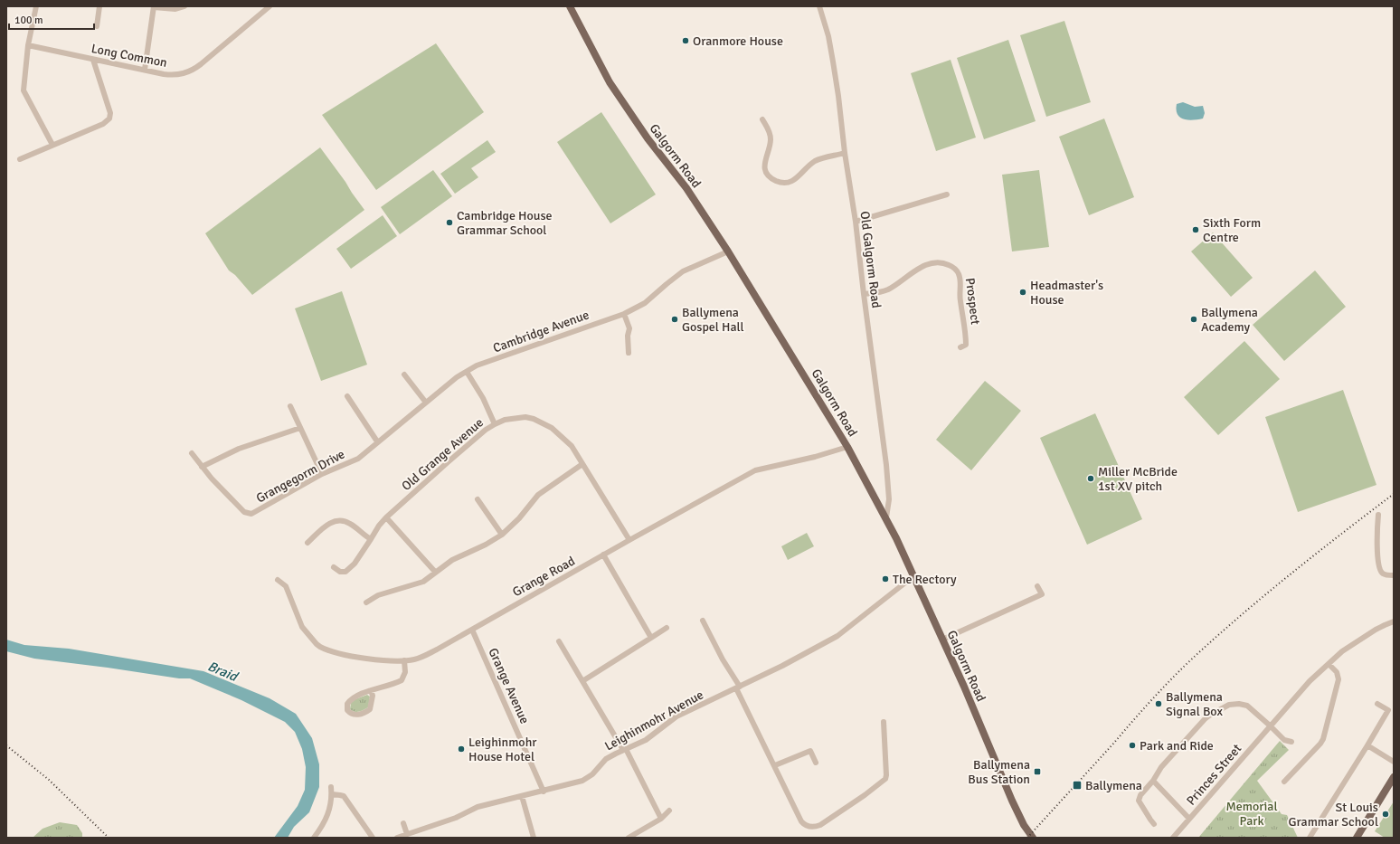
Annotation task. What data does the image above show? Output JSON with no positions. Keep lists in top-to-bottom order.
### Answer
{
  "streets": {
    "main road": ["Galgorm Road"],
    "street": [
      "Long Common",
      "Old Galgorm Road",
      "Prospect",
      "Cambridge Avenue",
      "Old Grange Avenue",
      "Grangegorm Drive",
      "Grange Road",
      "Grange Avenue",
      "Leighinmohr Avenue",
      "Princes Street"
    ]
  },
  "crossings": [
    ["Galgorm Road", "Old Galgorm Road"],
    ["Galgorm Road", "Cambridge Avenue"],
    ["Galgorm Road", "Grange Road"],
    ["Galgorm Road", "Leighinmohr Avenue"],
    ["Old Galgorm Road", "Prospect"],
    ["Cambridge Avenue", "Grangegorm Drive"],
    ["Old Grange Avenue", "Grange Road"],
    ["Grange Road", "Grange Avenue"],
    ["Grange Avenue", "Leighinmohr Avenue"]
  ],
  "water": ["Braid"],
  "parks": ["Memorial Park"],
  "places": {
    "other": [
      "Oranmore House",
      "Cambridge House Grammar School",
      "Sixth Form Centre",
      "Headmaster's House",
      "Ballymena Gospel Hall",
      "Ballymena Academy",
      "Miller McBride 1st XV pitch",
      "The Rectory",
      "Ballymena Signal Box",
      "Park and Ride",
      "Leighinmohr House Hotel",
      "St Louis Grammar School"
    ],
    "transit": ["Ballymena Bus Station", "Ballymena"]
  },
  "scale_bar": "100 m"
}
